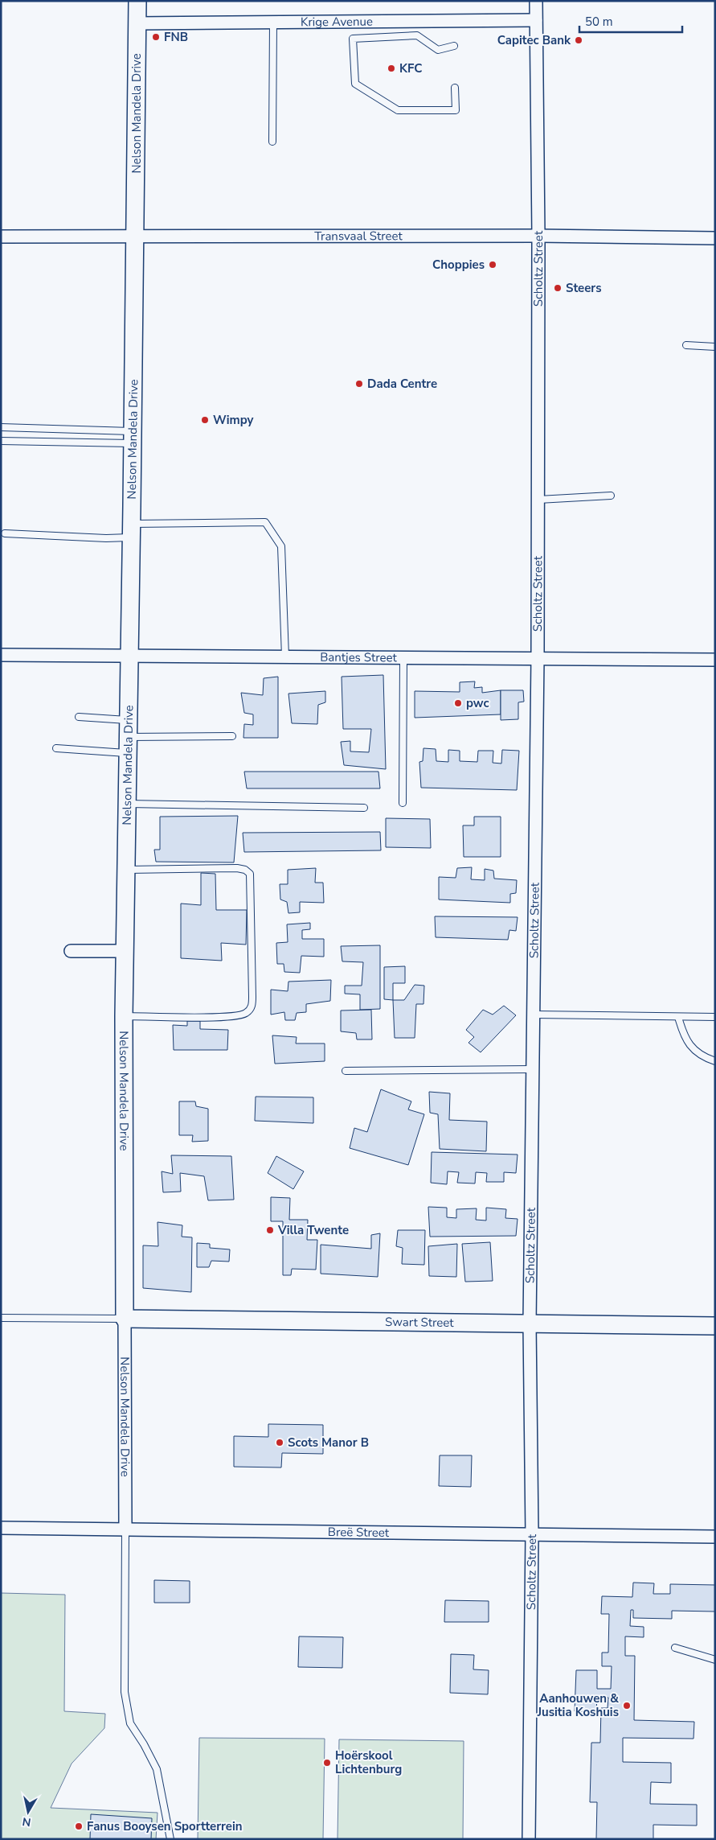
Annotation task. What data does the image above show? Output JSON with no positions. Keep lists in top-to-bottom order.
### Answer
{
  "streets": {
    "main road": ["Nelson Mandela Drive", "Swart Street"],
    "street": [
      "Krige Avenue",
      "Transvaal Street",
      "Scholtz Street",
      "Bantjes Street",
      "Breë Street"
    ]
  },
  "crossings": [
    ["Krige Avenue", "Nelson Mandela Drive"],
    ["Krige Avenue", "Scholtz Street"],
    ["Nelson Mandela Drive", "Transvaal Street"],
    ["Nelson Mandela Drive", "Bantjes Street"],
    ["Nelson Mandela Drive", "Swart Street"],
    ["Nelson Mandela Drive", "Breë Street"],
    ["Transvaal Street", "Scholtz Street"],
    ["Scholtz Street", "Bantjes Street"],
    ["Scholtz Street", "Swart Street"],
    ["Scholtz Street", "Breë Street"]
  ],
  "places": [
    "FNB",
    "Capitec Bank",
    "KFC",
    "Choppies",
    "Steers",
    "Dada Centre",
    "Wimpy",
    "pwc",
    "Villa Twente",
    "Scots Manor B",
    "Aanhouwen & Jusitia Koshuis",
    "Hoërskool Lichtenburg",
    "Fanus Booysen Sportterrein"
  ],
  "scale_bar": "50 m",
  "north": "bottom"
}
